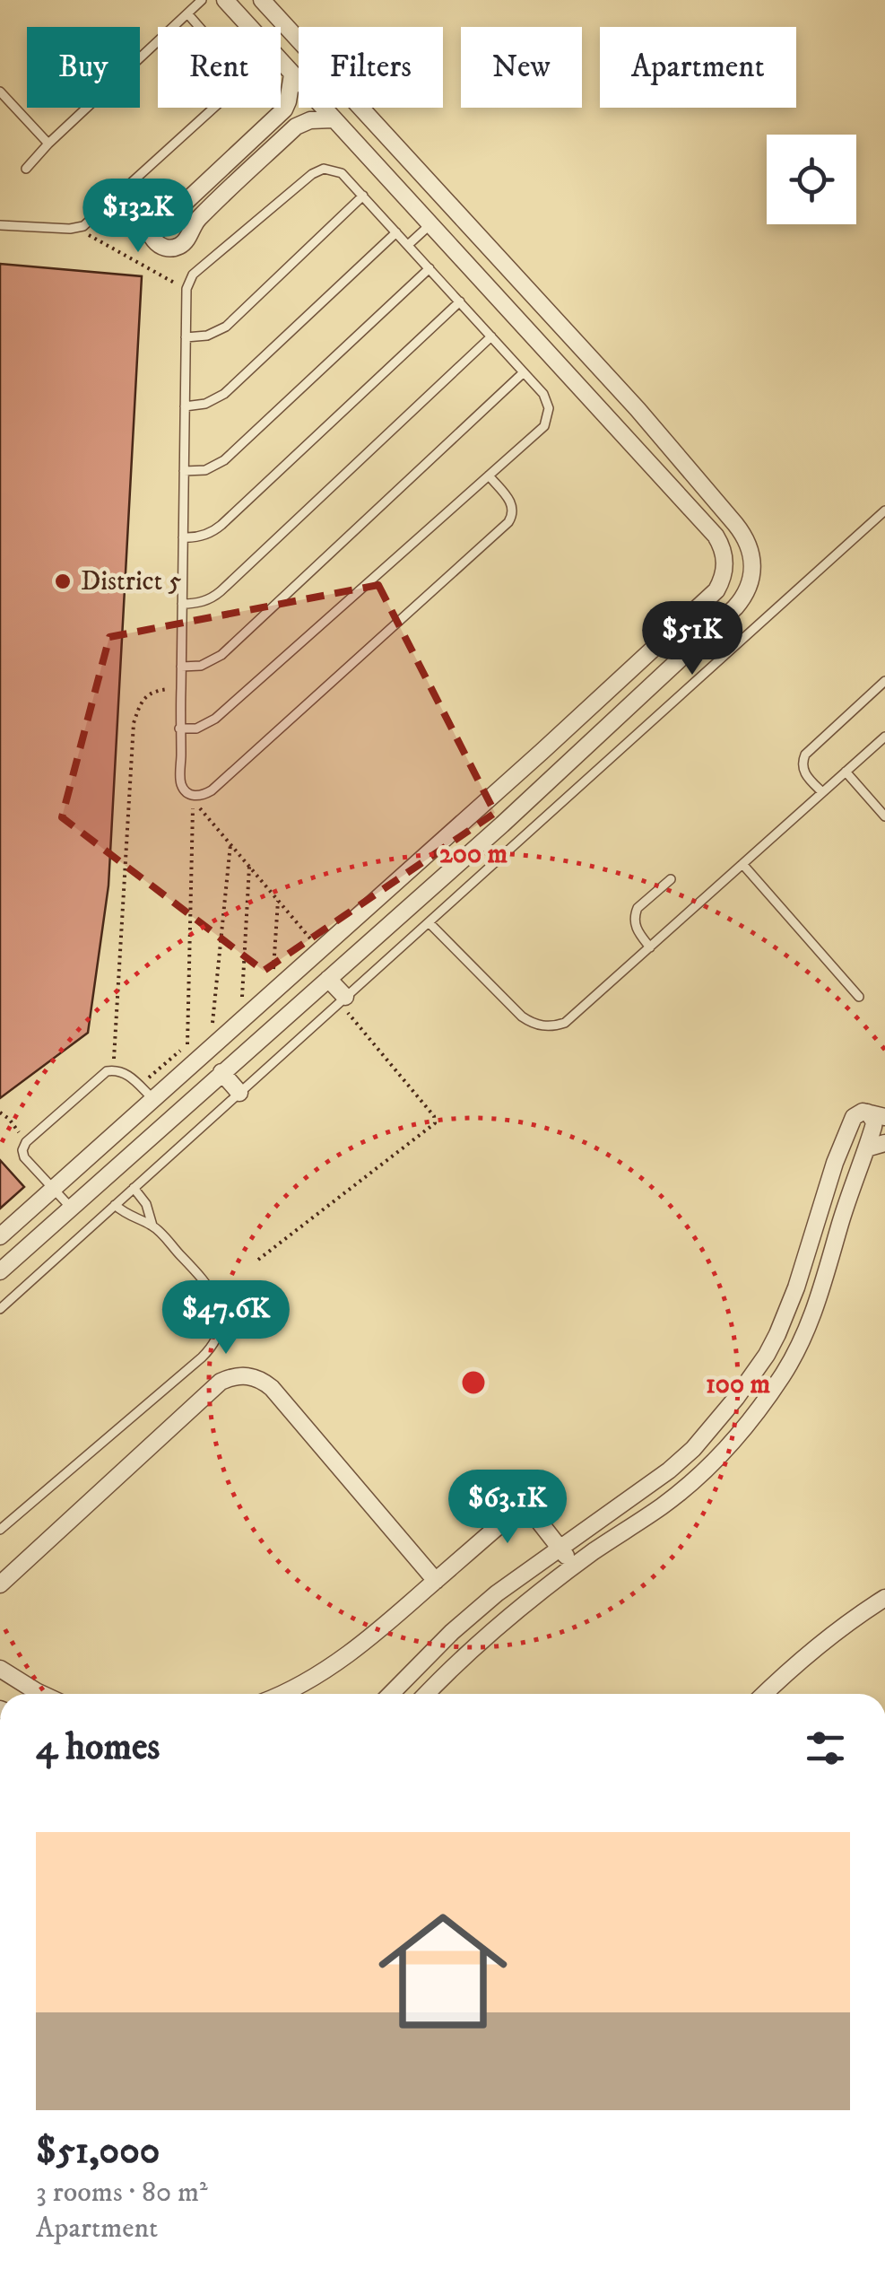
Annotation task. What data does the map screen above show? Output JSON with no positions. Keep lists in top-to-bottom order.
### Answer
{
  "places": ["District 5"],
  "page": {
    "chip": [
      "Buy",
      "Rent",
      "Filters",
      "New",
      "Apartment"
    ],
    "price": [
      "$132K",
      "$51K",
      "$47.6K",
      "$63.1K"
    ],
    "heading": "4 homes",
    "list": [
      {
        "name": "$51,000",
        "note": "3 rooms · 80 m² · Apartment"
      }
    ]
  },
  "rings": ["200 m", "100 m"]
}
